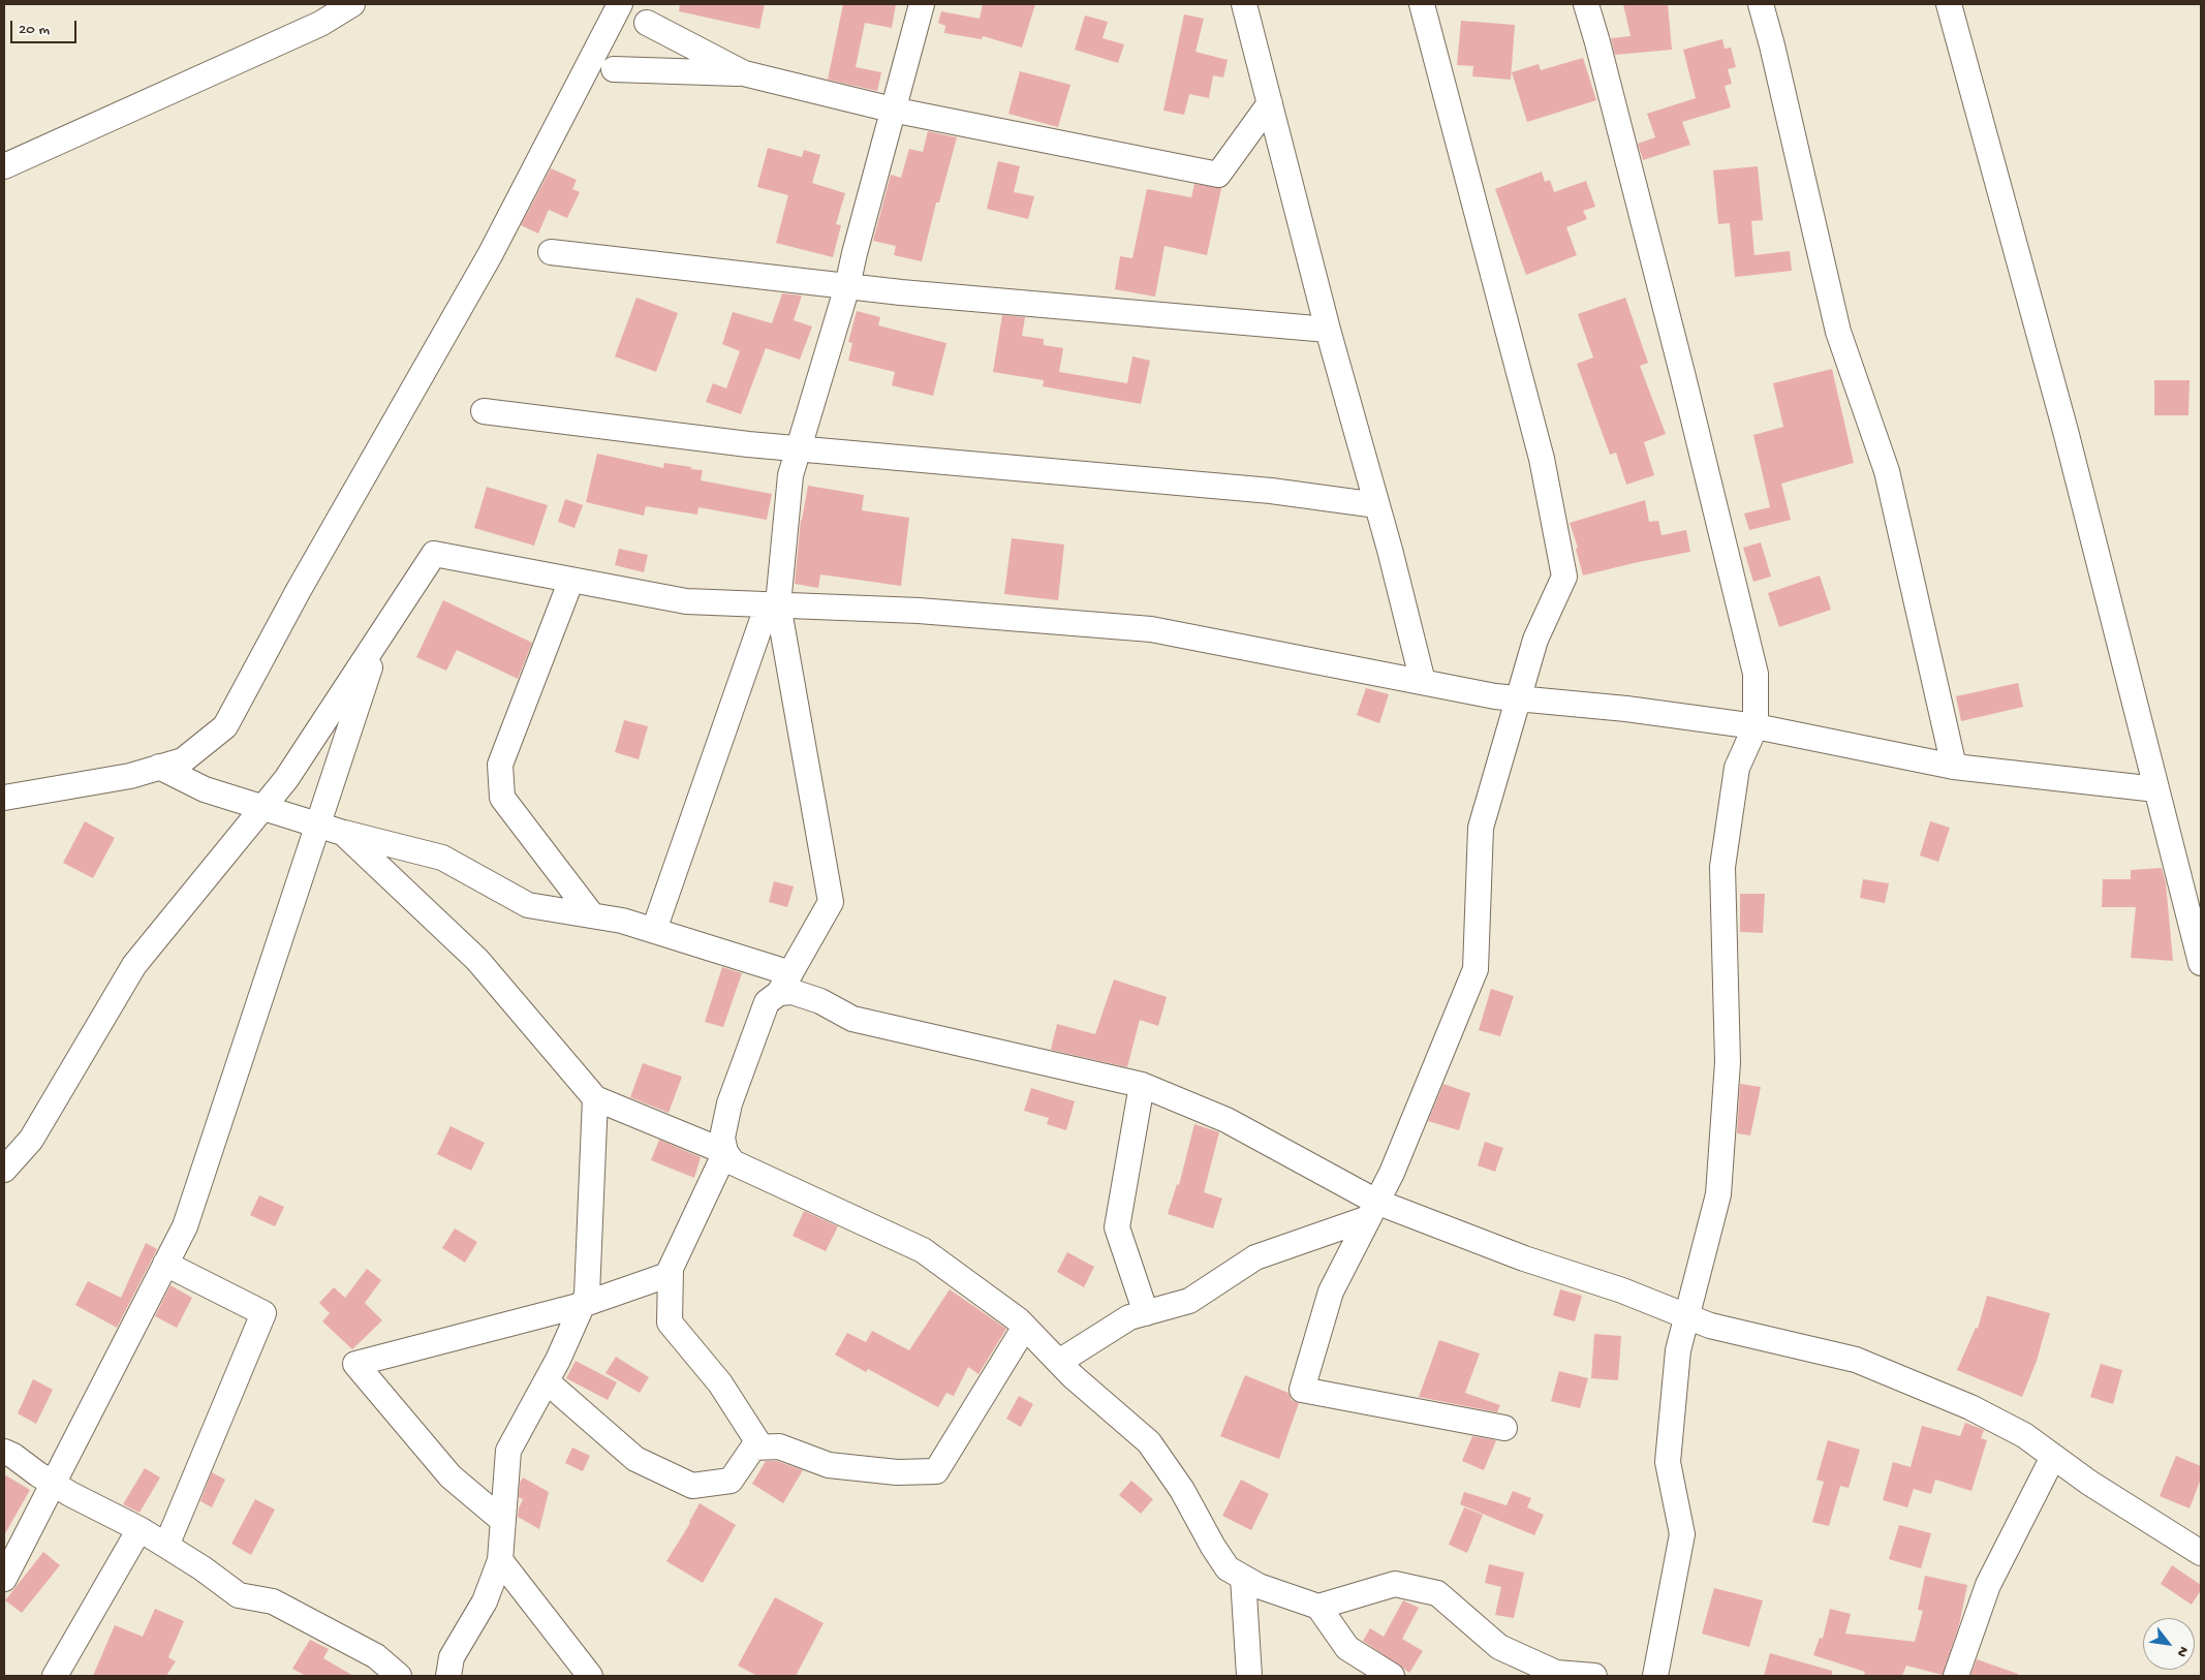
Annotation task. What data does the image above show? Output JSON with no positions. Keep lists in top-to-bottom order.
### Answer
{
  "scale_bar": "20 m",
  "north": "bottom right"
}
